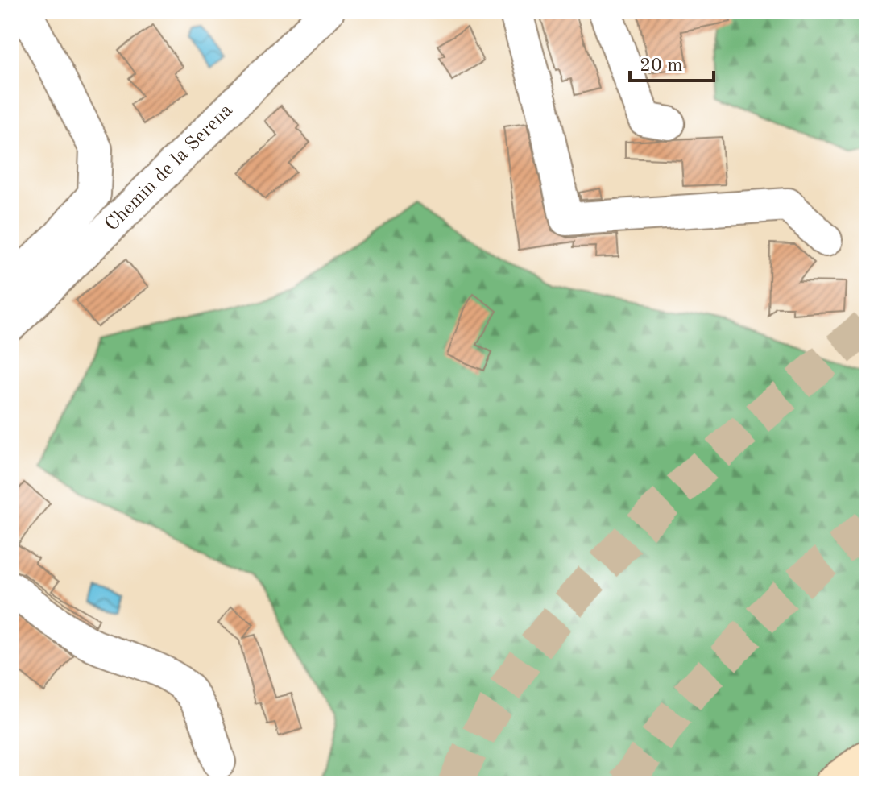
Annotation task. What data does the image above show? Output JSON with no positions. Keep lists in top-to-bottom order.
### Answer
{
  "streets": {
    "street": ["Chemin de la Serena"]
  },
  "scale_bar": "20 m"
}
